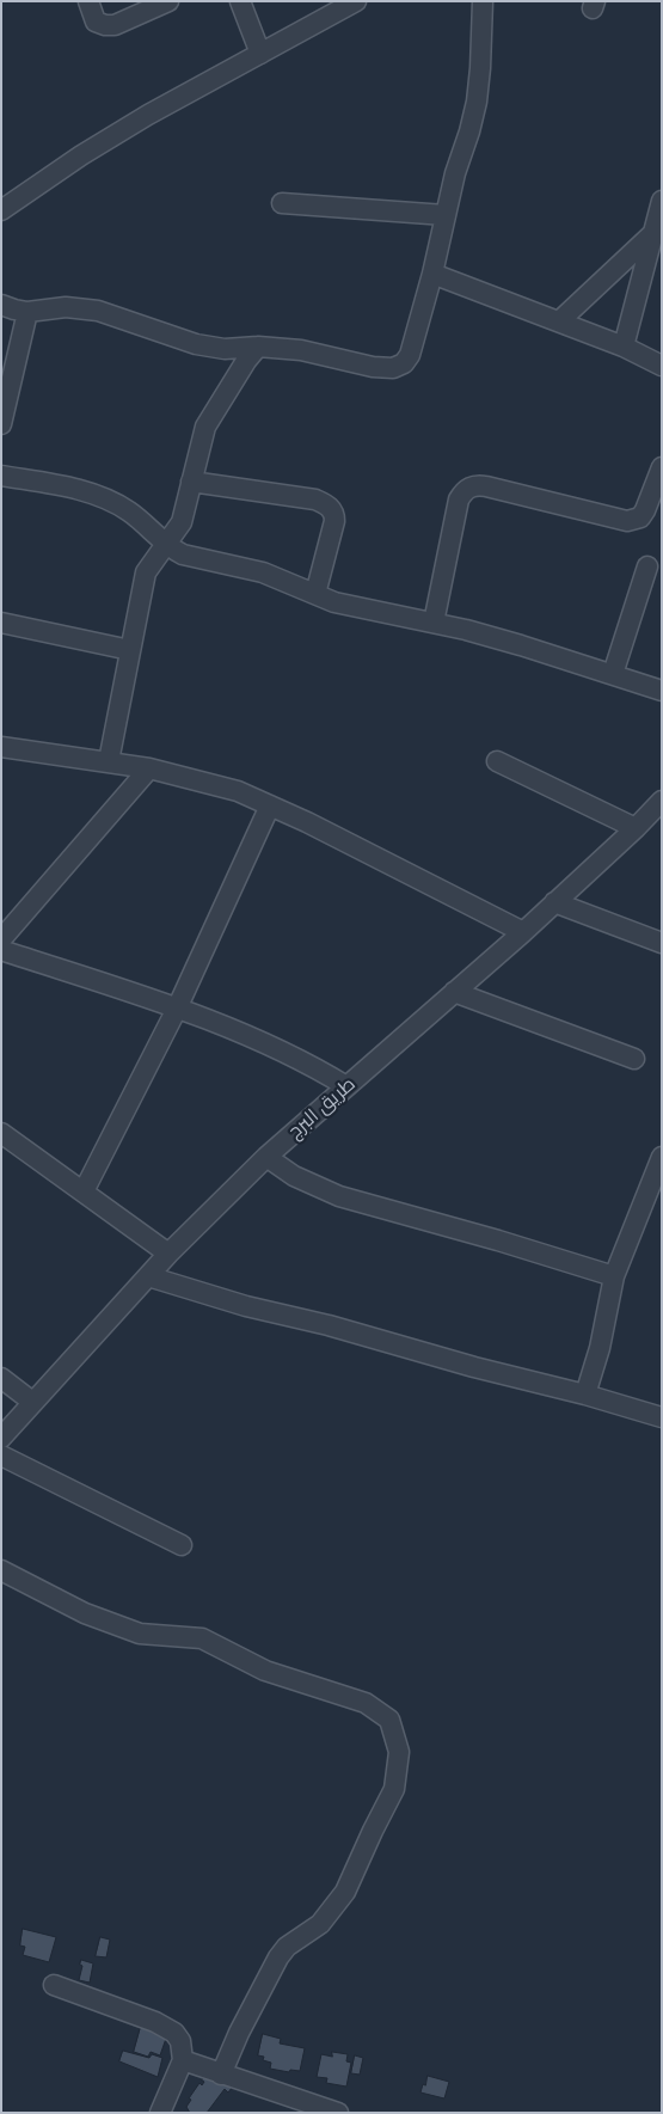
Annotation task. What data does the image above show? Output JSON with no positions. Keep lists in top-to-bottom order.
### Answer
{
  "streets": {
    "street": ["طريق البرج"]
  }
}
